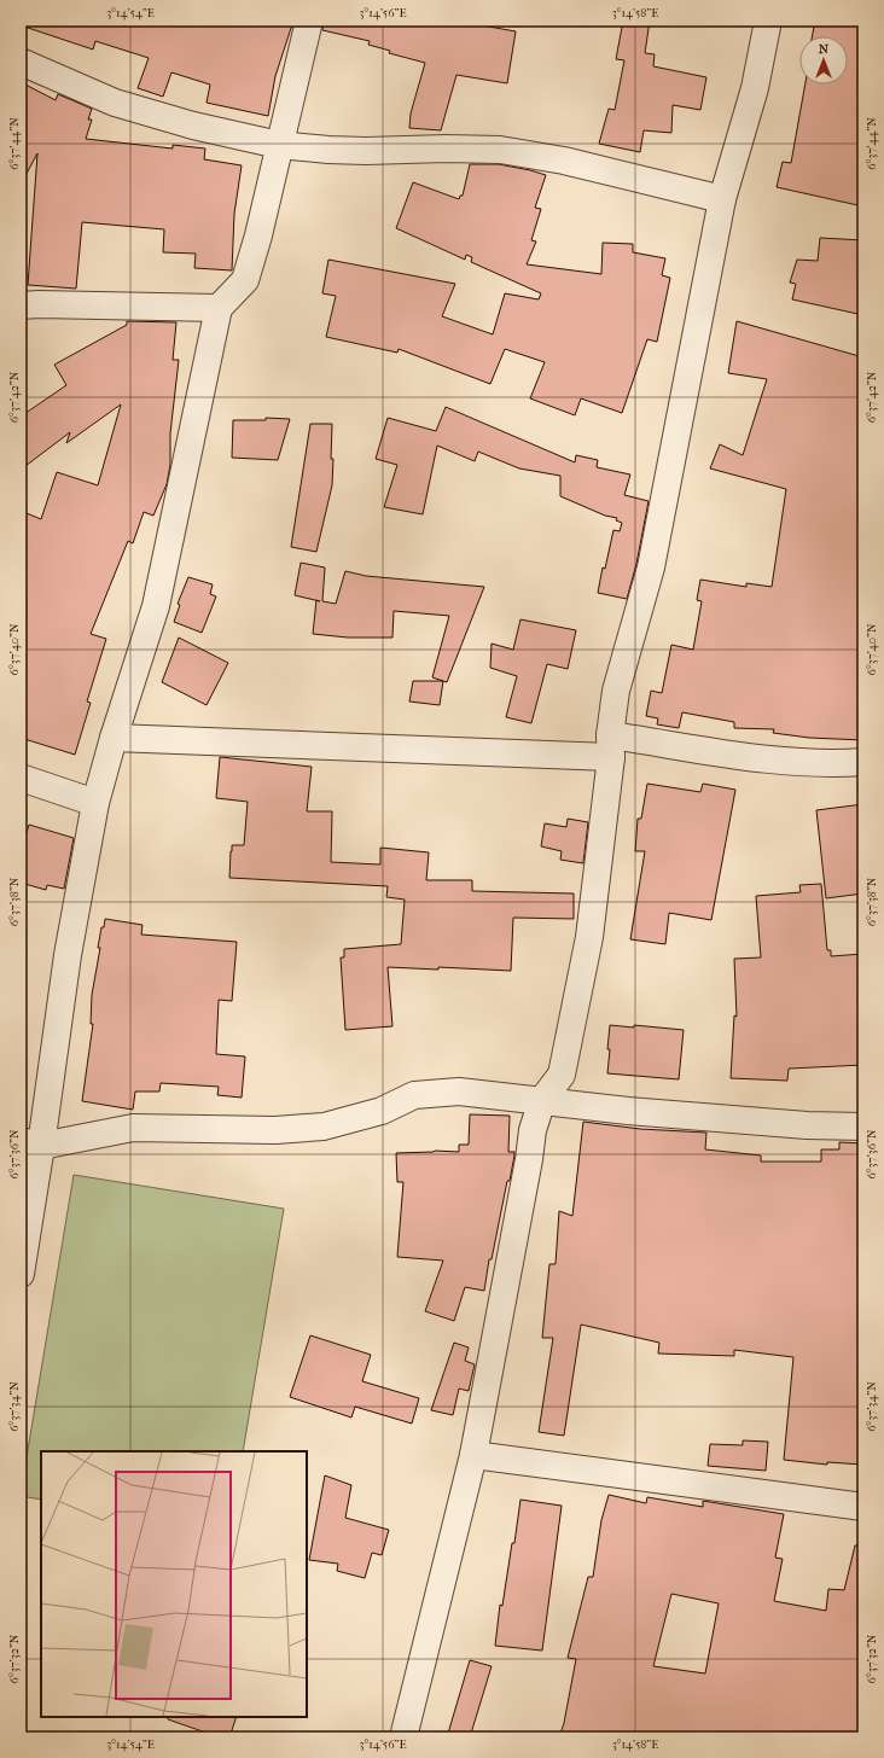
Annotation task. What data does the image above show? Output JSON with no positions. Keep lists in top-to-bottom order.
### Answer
{
  "north": "top",
  "coordinates": [
    "3°14'54\"E",
    "3°14'56\"E",
    "3°14'58\"E",
    "6°37'44\"N",
    "6°37'42\"N",
    "6°37'40\"N",
    "6°37'38\"N",
    "6°37'36\"N",
    "6°37'34\"N",
    "6°37'32\"N"
  ]
}
